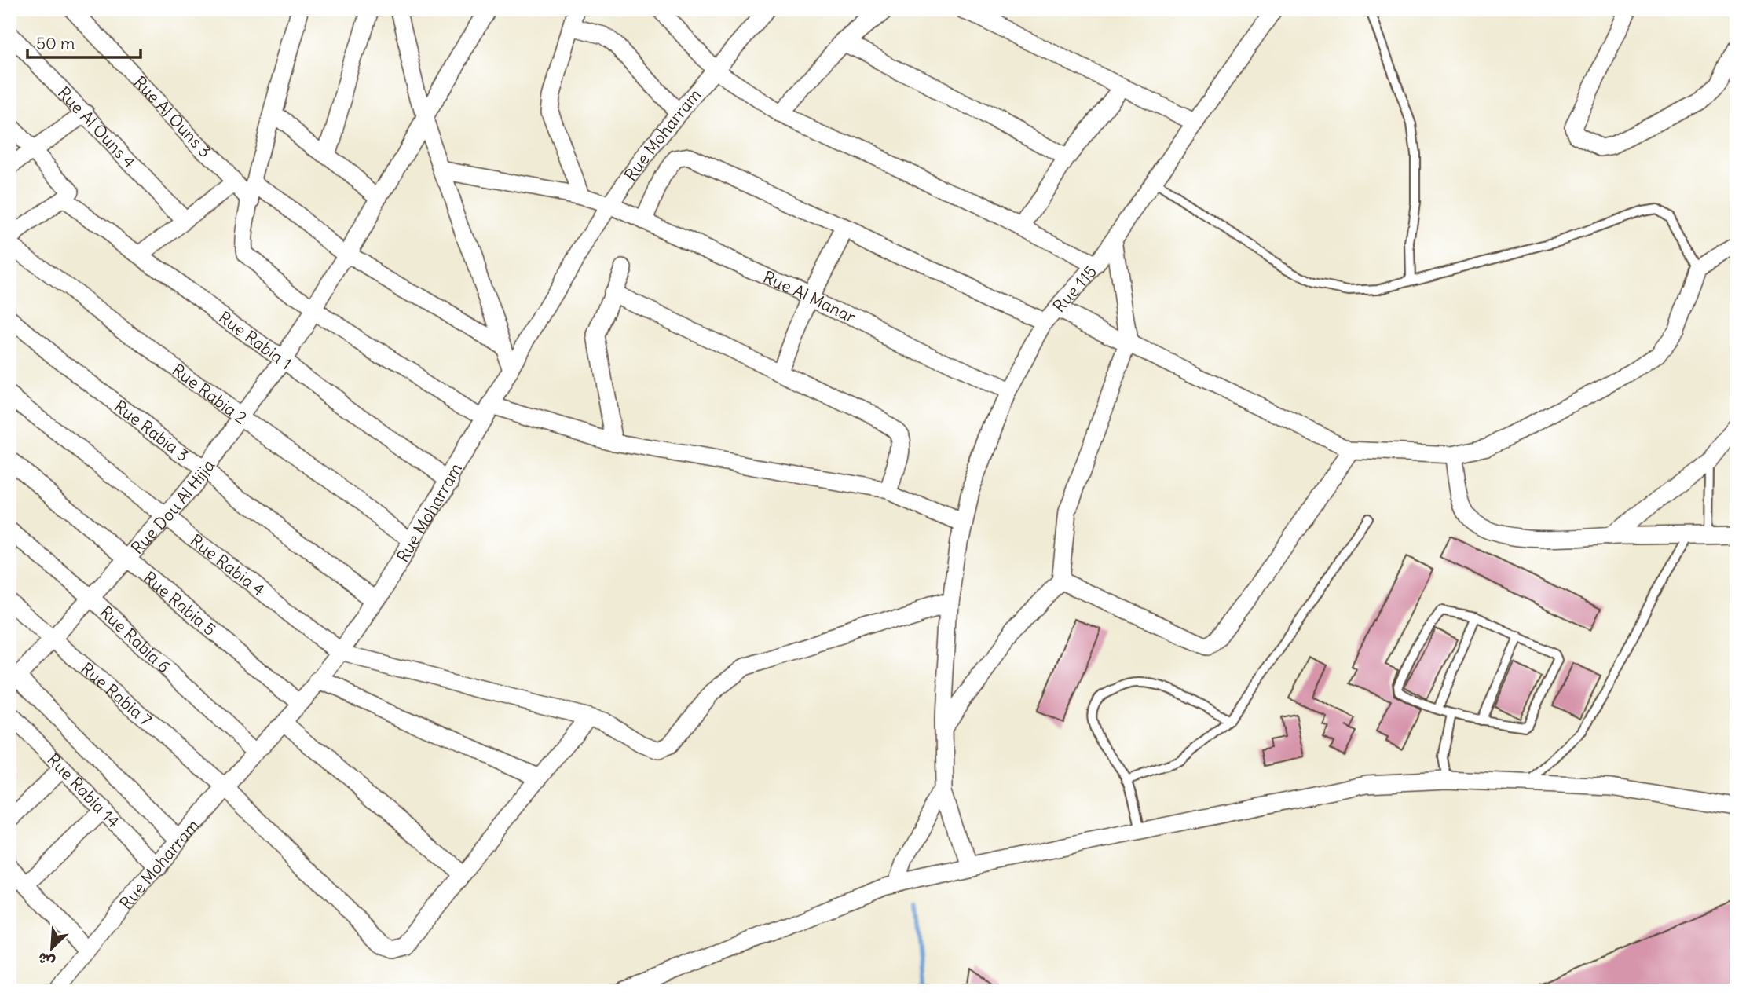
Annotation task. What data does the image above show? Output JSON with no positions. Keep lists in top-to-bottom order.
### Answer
{
  "streets": {
    "street": [
      "Rue Al Ouns 3",
      "Rue Al Ouns 4",
      "Rue Moharram",
      "Rue 115",
      "Rue Al Manar",
      "Rue Rabia 1",
      "Rue Rabia 2",
      "Rue Rabia 3",
      "Rue Dou Al Hijja",
      "Rue Rabia 4",
      "Rue Rabia 5",
      "Rue Rabia 6",
      "Rue Rabia 7",
      "Rue Rabia 14"
    ]
  },
  "crossings": [
    ["Rue Moharram", "Rue Al Manar"],
    ["Rue Moharram", "Rue Rabia 1"],
    ["Rue Moharram", "Rue Rabia 2"],
    ["Rue Moharram", "Rue Rabia 3"],
    ["Rue Moharram", "Rue Rabia 4"],
    ["Rue Moharram", "Rue Rabia 5"],
    ["Rue Moharram", "Rue Rabia 6"],
    ["Rue Moharram", "Rue Rabia 7"],
    ["Rue Moharram", "Rue Rabia 14"],
    ["Rue 115", "Rue Al Manar"],
    ["Rue Rabia 1", "Rue Dou Al Hijja"],
    ["Rue Rabia 2", "Rue Dou Al Hijja"],
    ["Rue Rabia 3", "Rue Dou Al Hijja"],
    ["Rue Dou Al Hijja", "Rue Rabia 4"],
    ["Rue Dou Al Hijja", "Rue Rabia 5"],
    ["Rue Dou Al Hijja", "Rue Rabia 6"],
    ["Rue Dou Al Hijja", "Rue Rabia 7"]
  ],
  "scale_bar": "50 m",
  "north": "bottom left"
}
